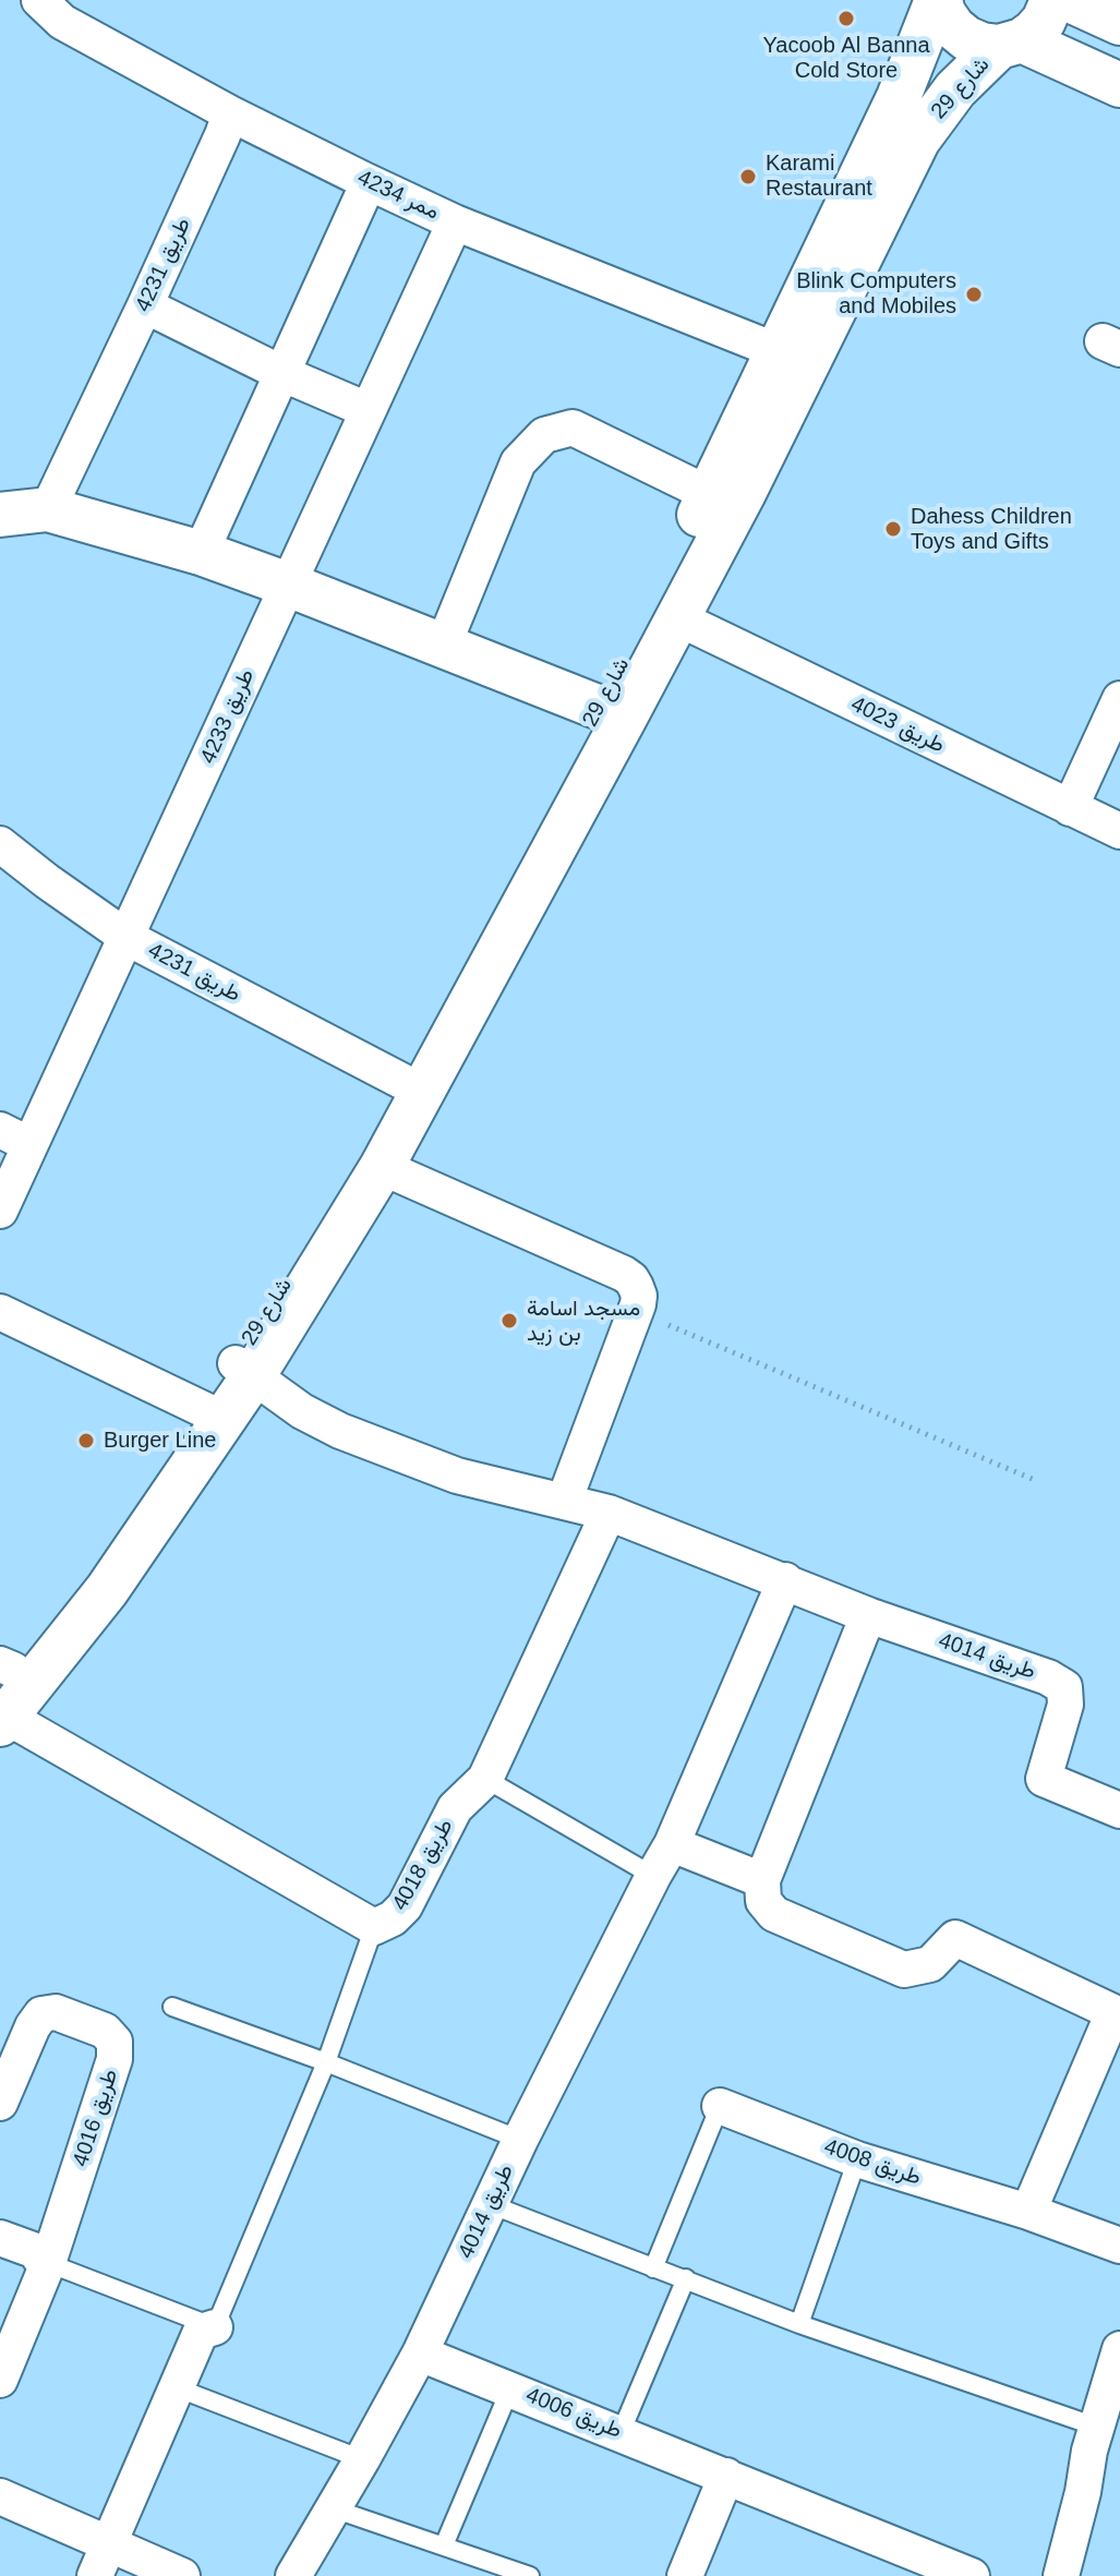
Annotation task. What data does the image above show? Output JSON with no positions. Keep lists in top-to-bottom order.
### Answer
{
  "streets": {
    "street": [
      "شارع 29",
      "ممر 4234",
      "طريق 4231",
      "طريق 4233",
      "طريق 4023",
      "طريق 4014",
      "طريق 4018",
      "طريق 4016",
      "طريق 4008",
      "طريق 4006"
    ]
  },
  "crossings": [
    ["شارع 29", "ممر 4234"],
    ["شارع 29", "طريق 4231"],
    ["شارع 29", "طريق 4023"],
    ["شارع 29", "طريق 4014"],
    ["شارع 29", "طريق 4018"],
    ["ممر 4234", "طريق 4231"],
    ["ممر 4234", "طريق 4233"],
    ["طريق 4231", "طريق 4233"],
    ["طريق 4014", "طريق 4006"]
  ],
  "places": [
    "Yacoob Al Banna Cold Store",
    "Karami Restaurant",
    "Blink Computers and Mobiles",
    "Dahess Children Toys and Gifts",
    "مسجد اسامة بن زيد",
    "Burger Line"
  ]
}
